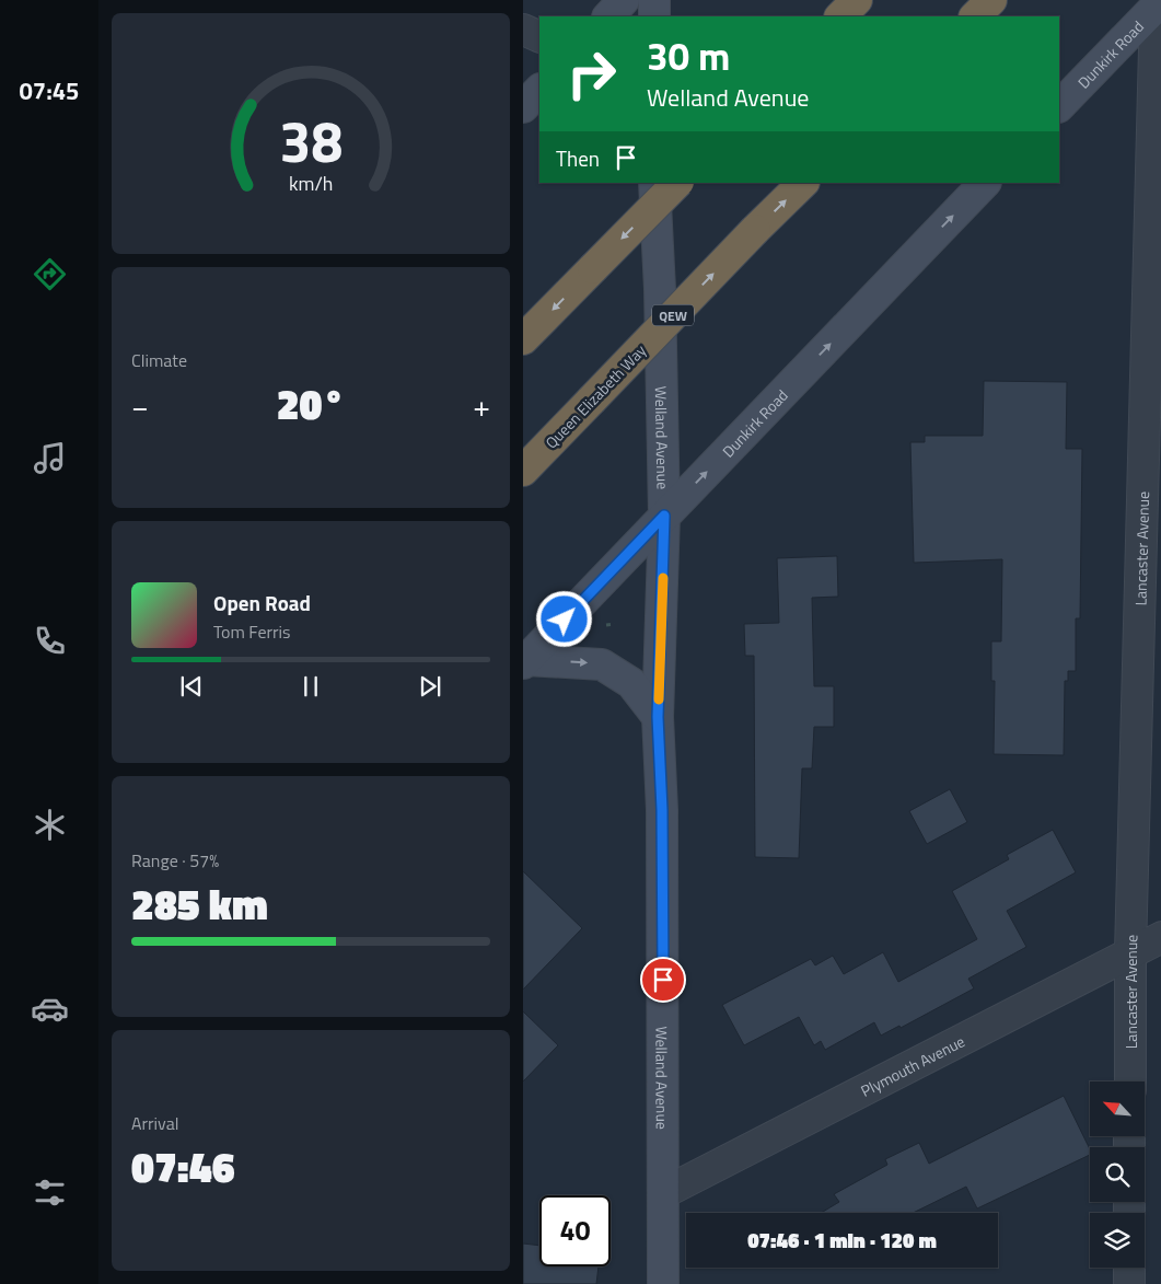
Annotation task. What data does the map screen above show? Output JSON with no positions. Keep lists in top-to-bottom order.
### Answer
{
  "streets": {
    "highway": ["QEW", "Queen Elizabeth Way"],
    "main road": ["Dunkirk Road", "Welland Avenue"],
    "street": ["Lancaster Avenue", "Plymouth Avenue"]
  },
  "crossings": [
    ["Dunkirk Road", "Welland Avenue"],
    ["Dunkirk Road", "Lancaster Avenue"],
    ["Welland Avenue", "Plymouth Avenue"],
    ["Lancaster Avenue", "Plymouth Avenue"]
  ],
  "one_way": ["Dunkirk Road"],
  "north": "top left",
  "page": {
    "tabs": "07:45",
    "turn": ["30 m", "Welland Avenue"],
    "then": "Then",
    "tile": [
      "Climate",
      ["Range · 57%", "285 km"],
      ["Arrival", "07:46"]
    ],
    "heat": ["−", "20°", "+"],
    "song": ["Open Road", "Tom Ferris"],
    "limit": "40",
    "trip": "07:46 · 1 min · 120 m",
    "gauge": ["38", "km/h"]
  }
}
